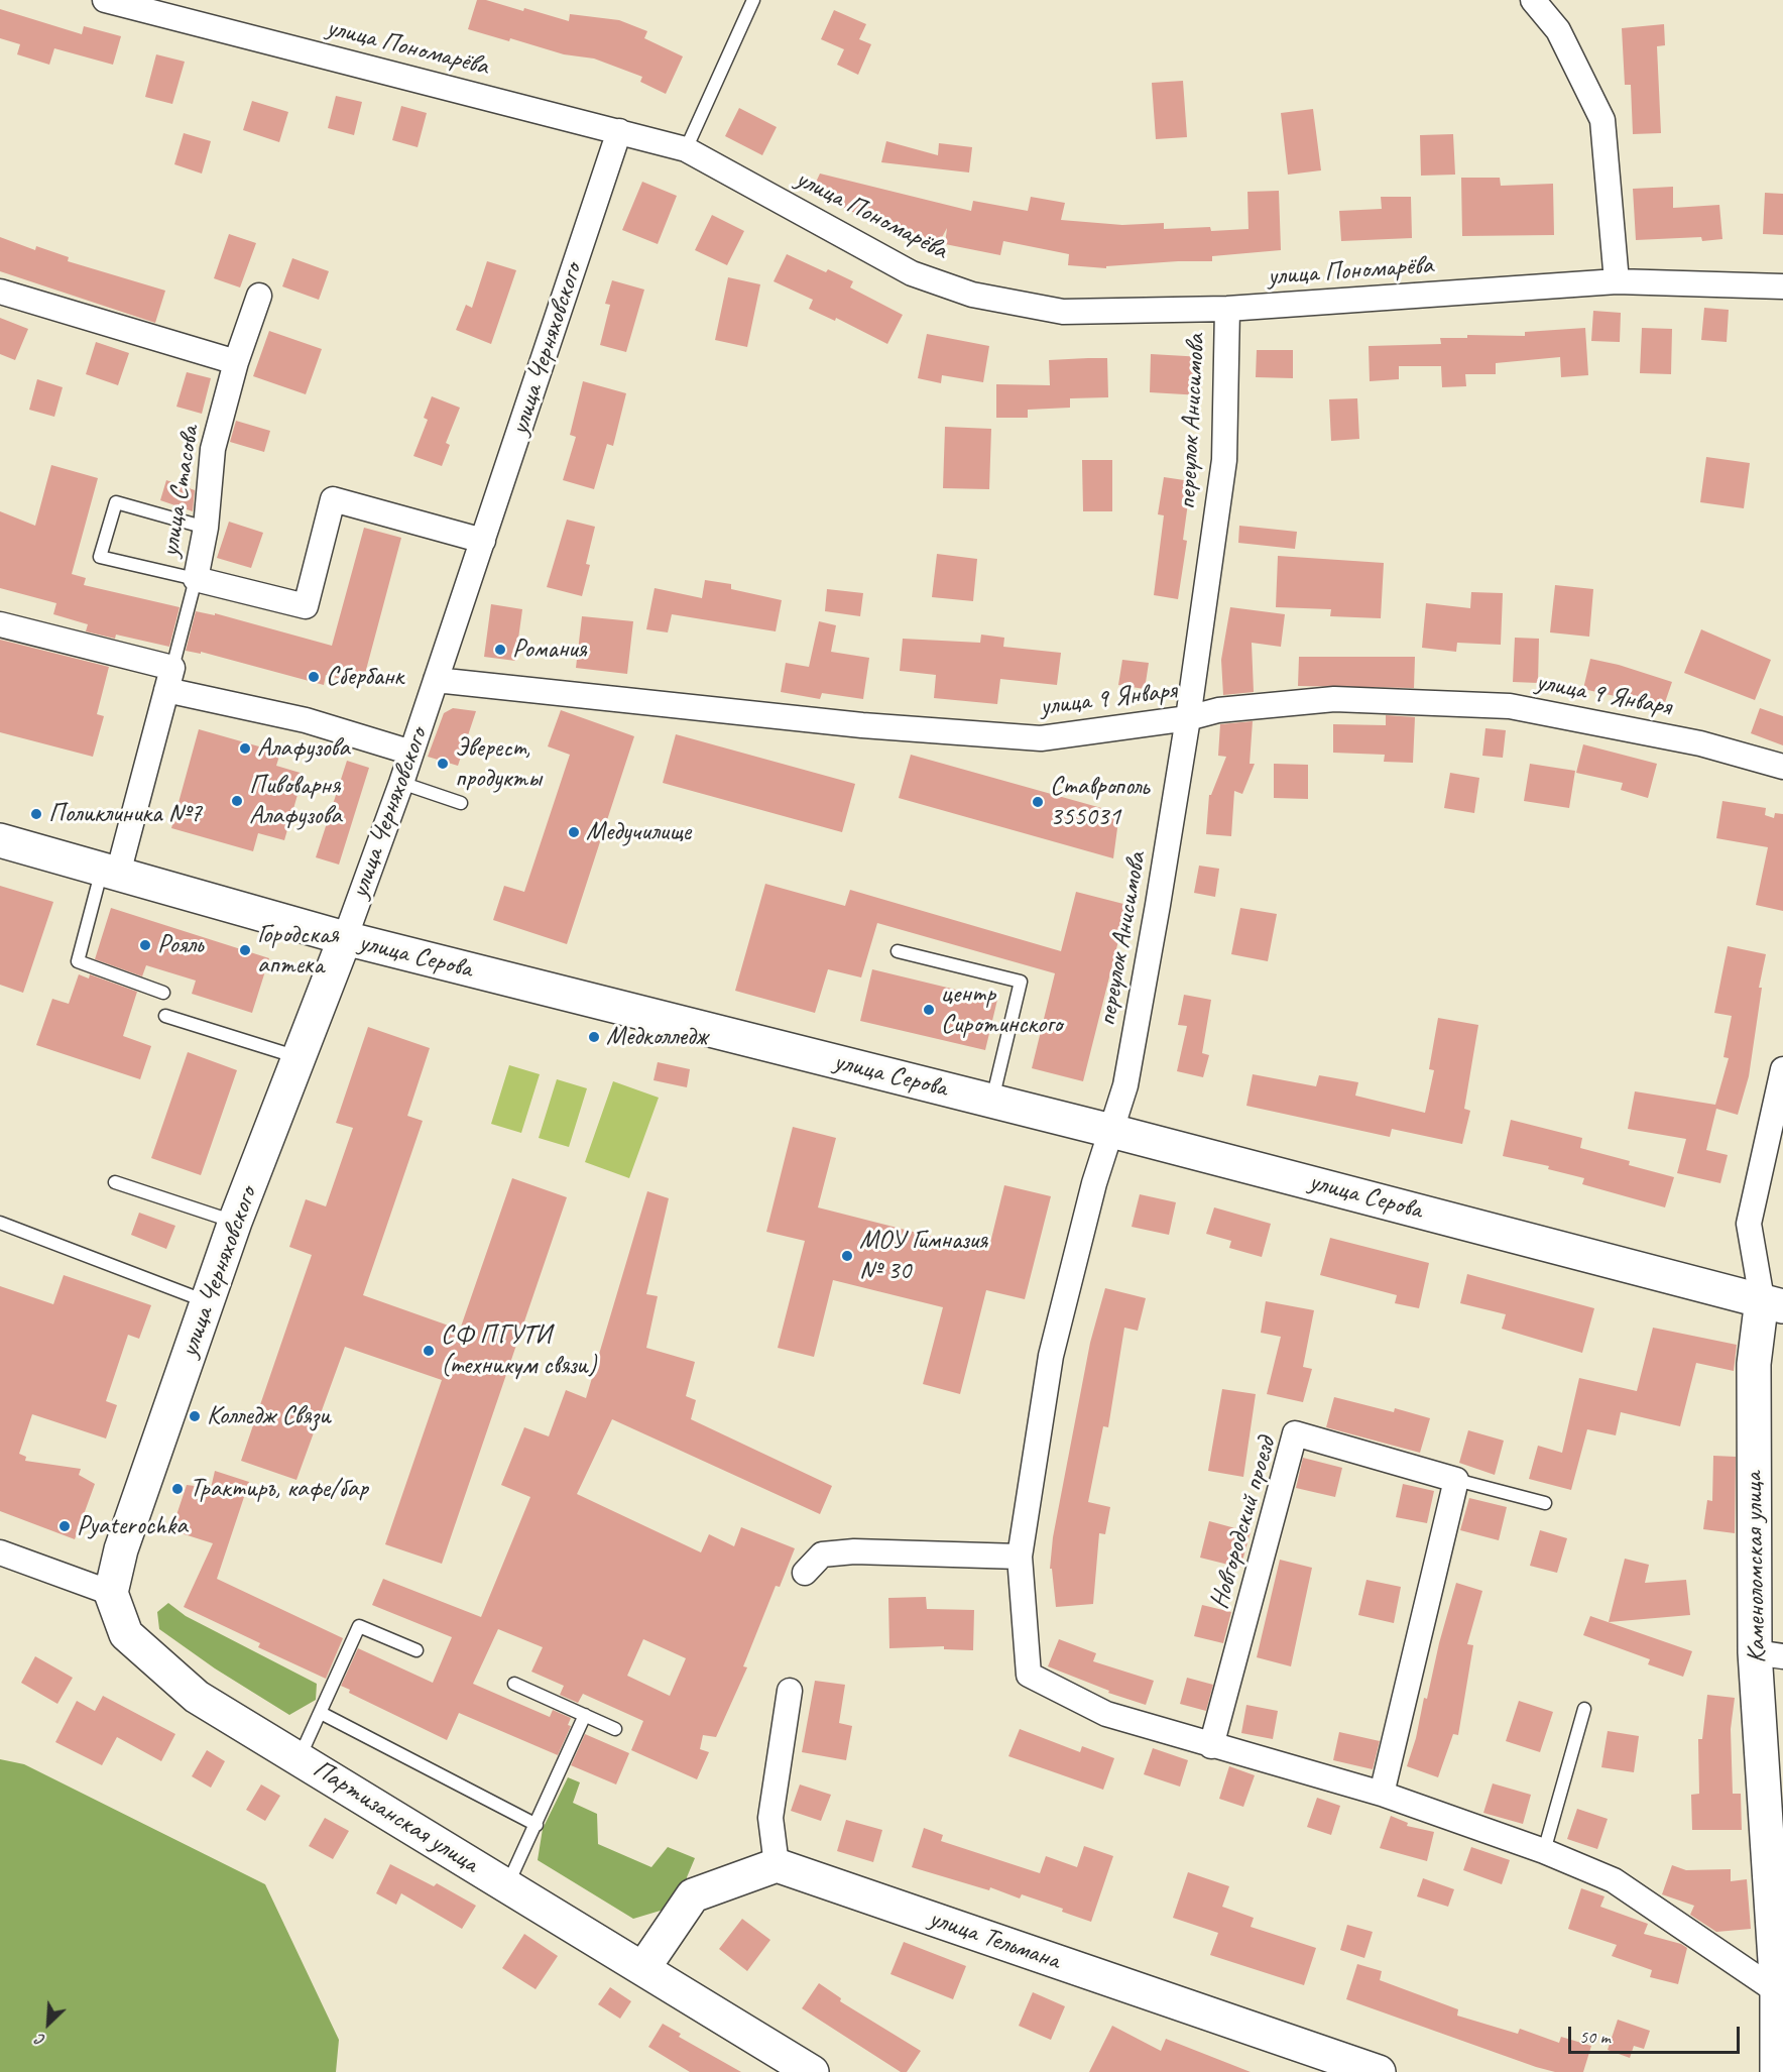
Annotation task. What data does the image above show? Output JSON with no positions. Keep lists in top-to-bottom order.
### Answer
{
  "streets": {
    "main road": [
      "улица Черняховского",
      "улица Серова",
      "Каменоломская улица",
      "Партизанская улица",
      "улица Тельмана"
    ],
    "street": [
      "улица Пономарёва",
      "переулок Анисимова",
      "улица Стасова",
      "улица 9 Января",
      "Новгородский проезд"
    ]
  },
  "crossings": [
    ["улица Пономарёва", "улица Черняховского"],
    ["улица Пономарёва", "переулок Анисимова"],
    ["улица Черняховского", "улица Стасова"],
    ["улица Черняховского", "улица 9 Января"],
    ["улица Черняховского", "улица Серова"],
    ["улица Черняховского", "Партизанская улица"],
    ["переулок Анисимова", "улица 9 Января"],
    ["переулок Анисимова", "улица Серова"],
    ["переулок Анисимова", "Новгородский проезд"],
    ["улица Серова", "Каменоломская улица"]
  ],
  "places": [
    "Романия",
    "Сбербанк",
    "Алафузова",
    "Эверест, продукты",
    "Пивоварня Алафузова",
    "Ставрополь 355031",
    "Поликлиника №7",
    "Медучилище",
    "Рояль",
    "Городская аптека",
    "центр Сиротинского",
    "Медколледж",
    "МОУ Гимназия № 30",
    "СФ ПГУТИ (техникум связи)",
    "Колледж Связи",
    "Трактиръ, кафе/бар",
    "Pyaterochka"
  ],
  "scale_bar": "50 m",
  "north": "bottom left"
}
